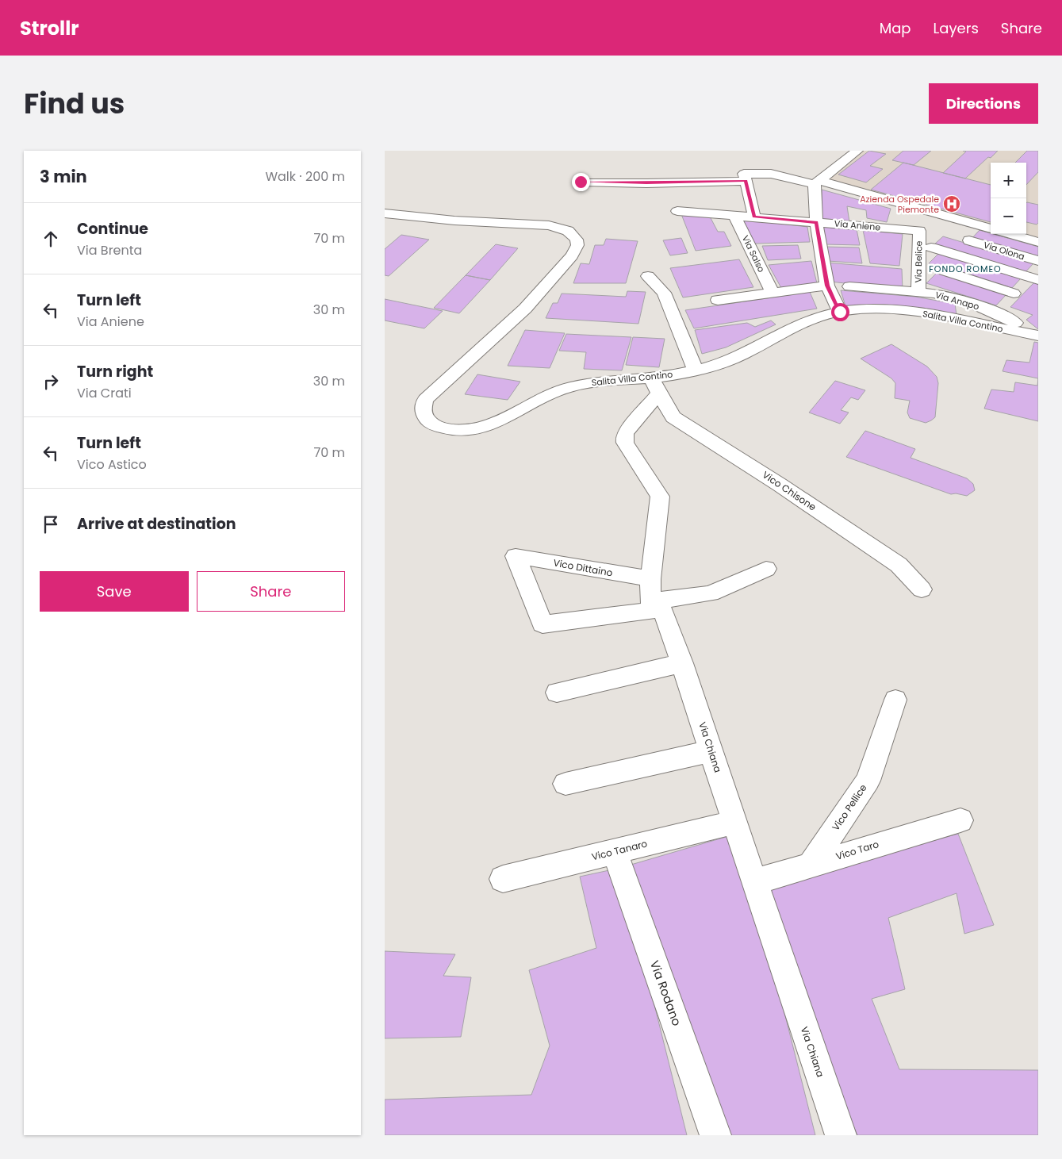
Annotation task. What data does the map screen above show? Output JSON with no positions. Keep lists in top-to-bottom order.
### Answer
{
  "streets": {
    "street": [
      "Via Aniene",
      "Via Olona",
      "Via Salso",
      "Via Belice",
      "Via Anapo",
      "Salita Villa Contino",
      "Vico Chisone",
      "Vico Dittaino",
      "Via Chiana",
      "Vico Pellice",
      "Vico Tanaro",
      "Vico Taro",
      "Via Rodano"
    ]
  },
  "crossings": [
    ["Via Aniene", "Via Salso"],
    ["Via Aniene", "Via Belice"],
    ["Via Belice", "Via Anapo"],
    ["Via Anapo", "Salita Villa Contino"],
    ["Salita Villa Contino", "Vico Chisone"],
    ["Salita Villa Contino", "Via Chiana"],
    ["Vico Chisone", "Via Chiana"],
    ["Vico Dittaino", "Via Chiana"],
    ["Via Chiana", "Vico Tanaro"],
    ["Via Chiana", "Vico Taro"],
    ["Vico Pellice", "Vico Taro"],
    ["Vico Tanaro", "Via Rodano"]
  ],
  "districts": ["FONDO ROMEO"],
  "places": {
    "hospital": ["Azienda Ospedale Piemonte"]
  },
  "page": {
    "header": "Strollr",
    "nav": ["Map", "Layers", "Share"],
    "title": "Find us",
    "buttons": [
      "Directions",
      ["Save", "Share"]
    ],
    "heading": ["3 min", "Walk · 200 m"],
    "map_buttons": ["+", "−"],
    "list": [
      ["Continue", "Via Brenta", "70 m"],
      ["Turn left", "Via Aniene", "30 m"],
      ["Turn right", "Via Crati", "30 m"],
      ["Turn left", "Vico Astico", "70 m"],
      "Arrive at destination"
    ]
  }
}
